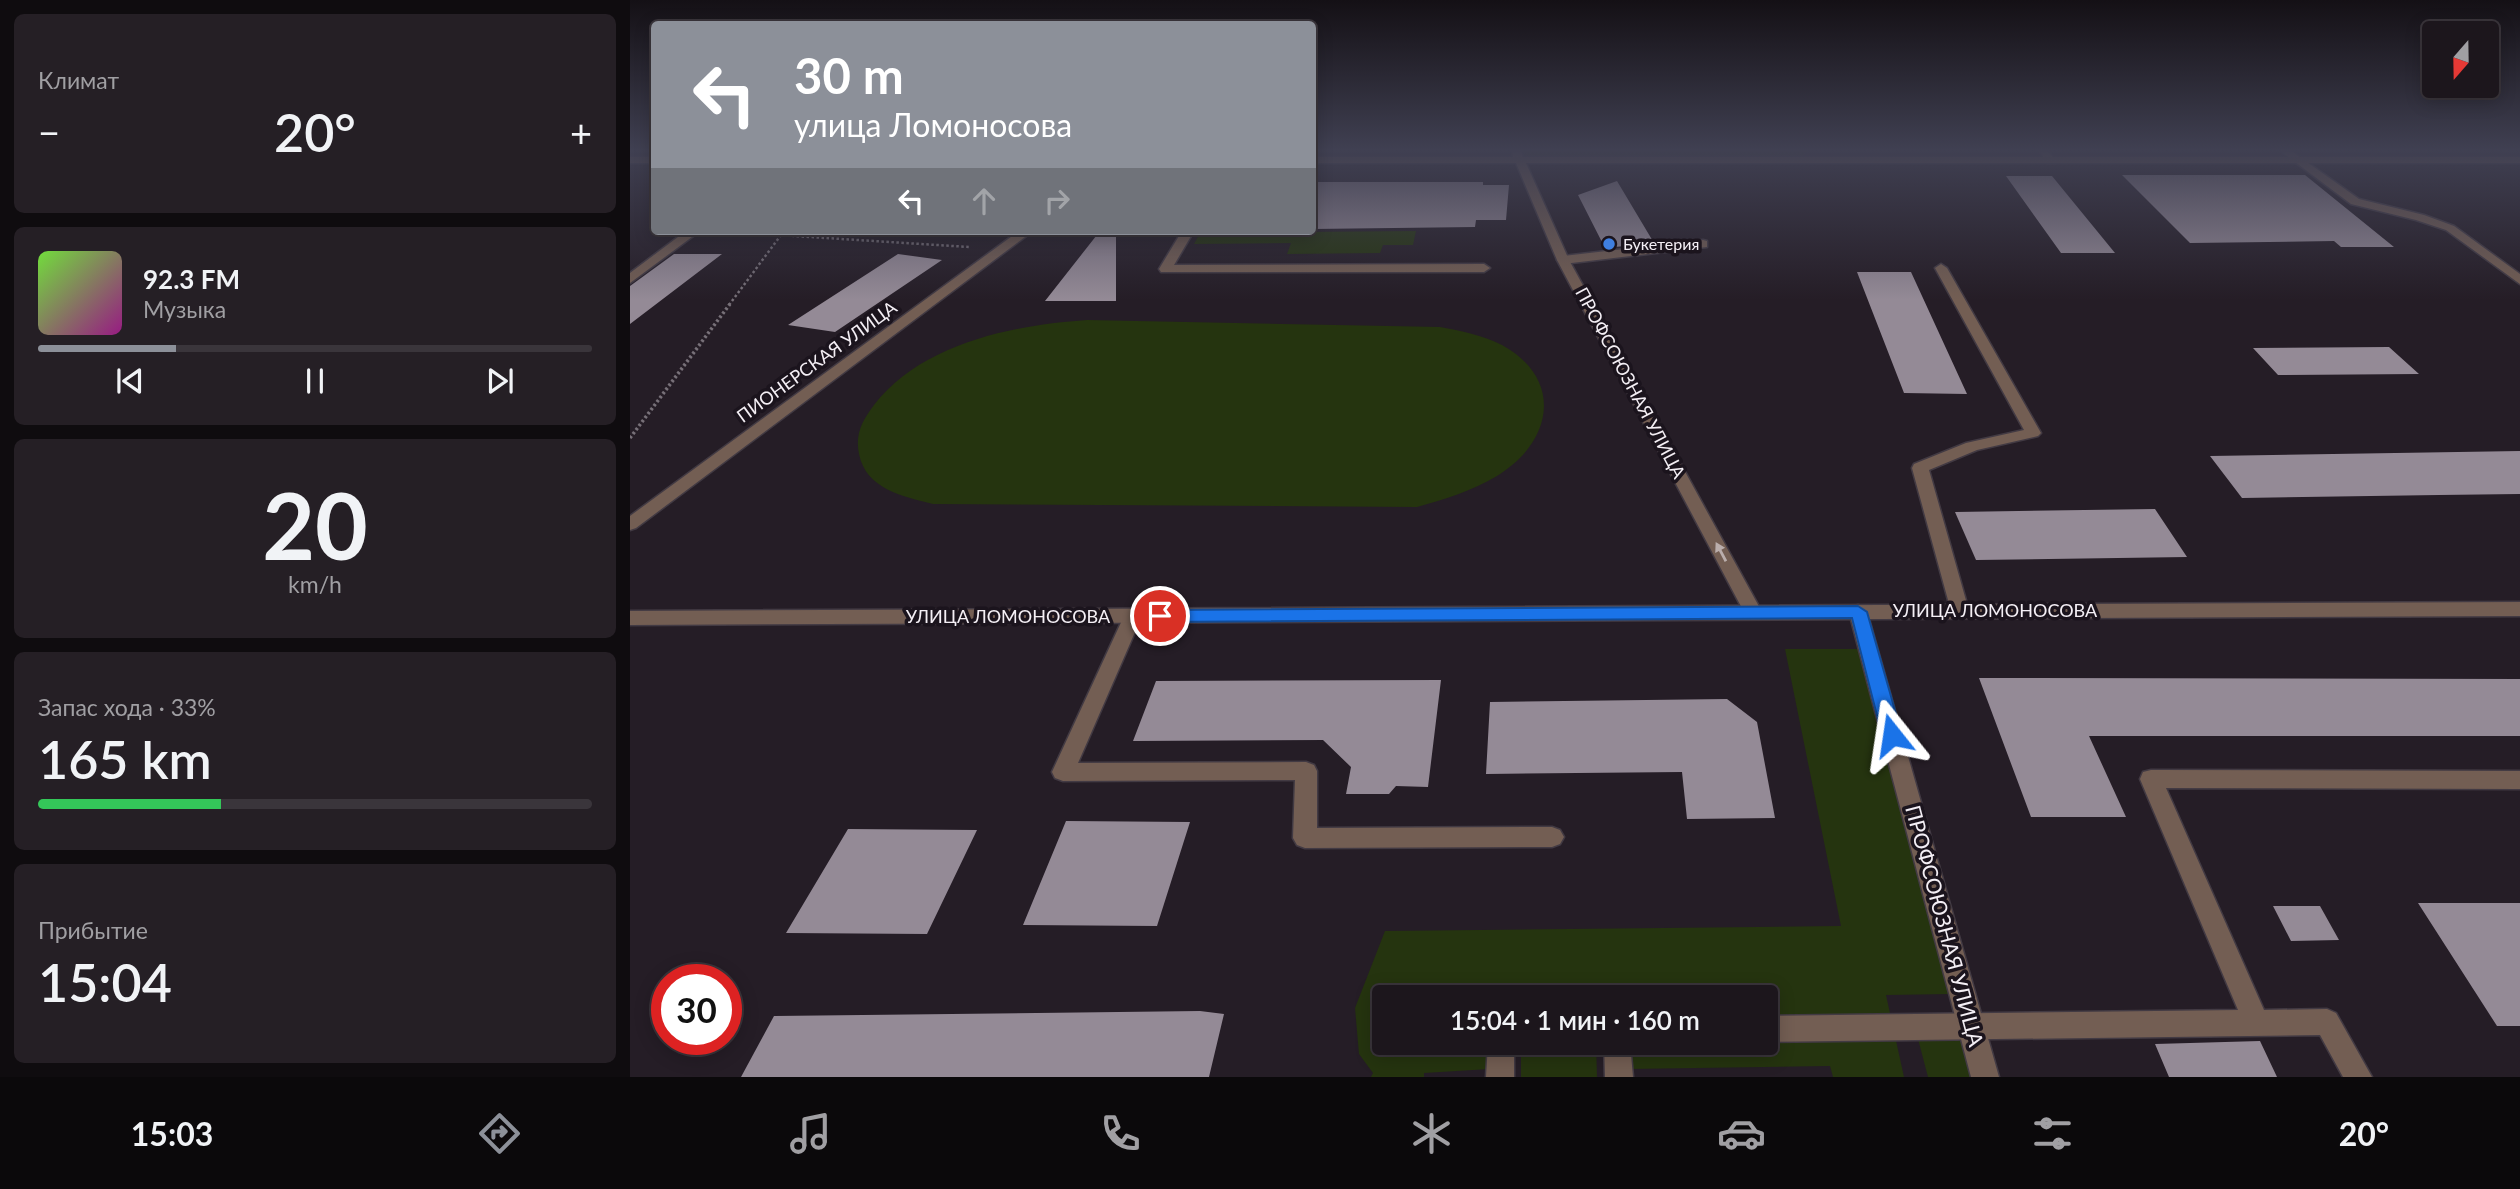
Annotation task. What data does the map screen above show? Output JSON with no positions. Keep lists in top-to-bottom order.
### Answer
{
  "streets": {
    "street": ["ПИОНЕРСКАЯ УЛИЦА", "ПРОФСОЮЗНАЯ УЛИЦА", "УЛИЦА ЛОМОНОСОВА"]
  },
  "crossings": [
    ["ПРОФСОЮЗНАЯ УЛИЦА", "УЛИЦА ЛОМОНОСОВА"]
  ],
  "one_way": ["ПРОФСОЮЗНАЯ УЛИЦА"],
  "places": ["Букетерия"],
  "north": "bottom",
  "page": {
    "tile": [
      "Климат",
      ["20", "km/h"],
      ["Запас хода · 33%", "165 km"],
      ["Прибытие", "15:04"]
    ],
    "turn": ["30 m", "улица Ломоносова"],
    "heat": ["−", "20°", "+"],
    "song": ["92.3 FM", "Музыка"],
    "limit": "30",
    "trip": "15:04 · 1 мин · 160 m",
    "tabs": ["15:03", "20°"]
  }
}
